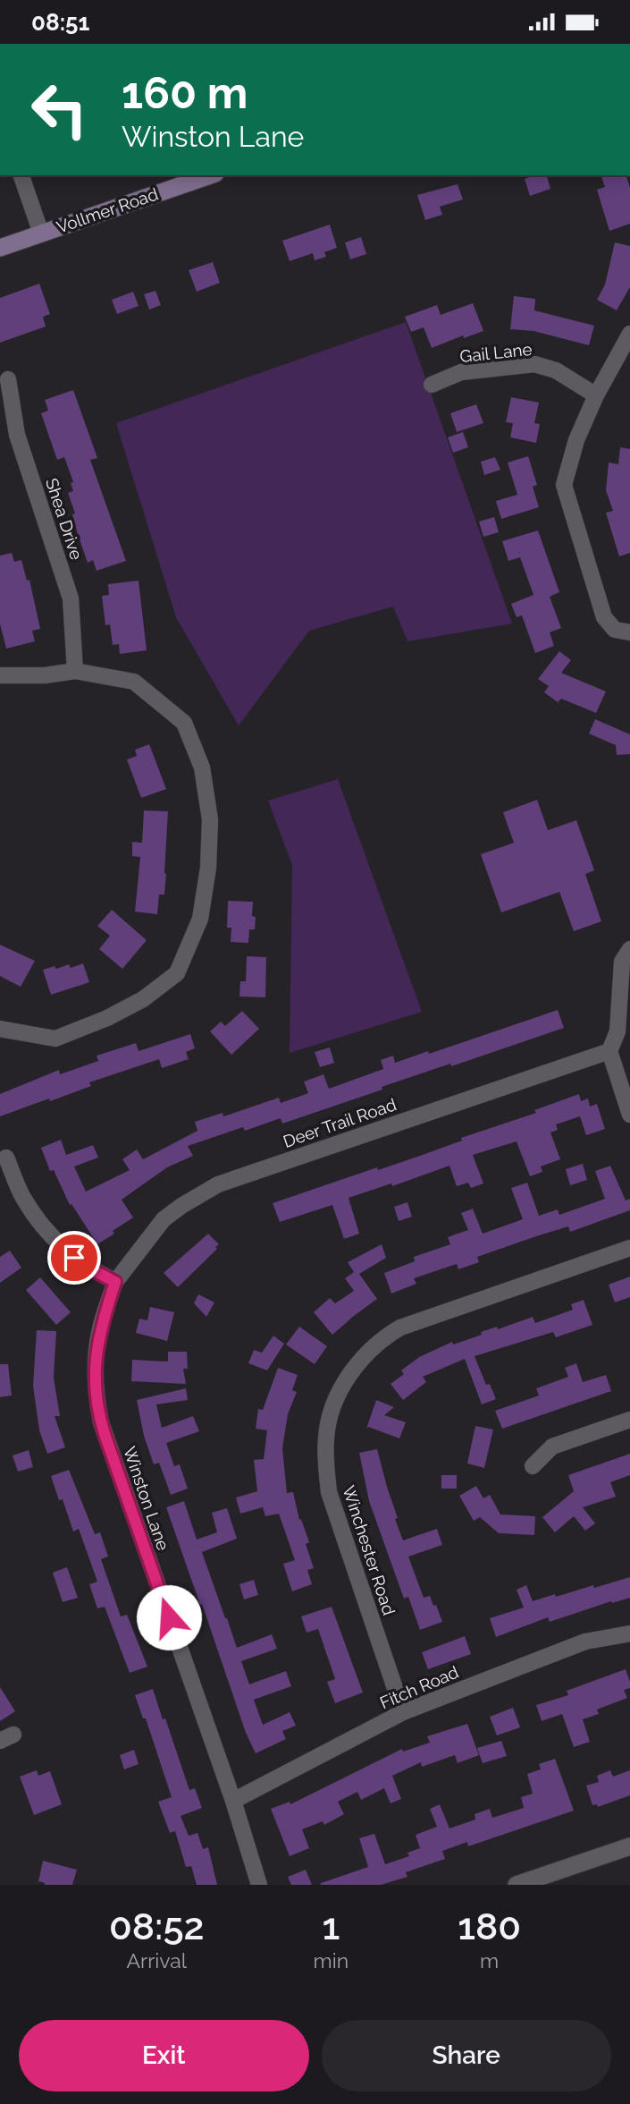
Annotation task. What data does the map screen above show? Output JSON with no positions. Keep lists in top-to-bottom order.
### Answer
{
  "streets": {
    "main road": ["Vollmer Road"],
    "street": [
      "Gail Lane",
      "Shea Drive",
      "Deer Trail Road",
      "Winston Lane",
      "Winchester Road",
      "Fitch Road"
    ]
  },
  "crossings": [
    ["Deer Trail Road", "Winston Lane"],
    ["Winston Lane", "Fitch Road"],
    ["Winchester Road", "Fitch Road"]
  ],
  "page": {
    "status": "08:51",
    "turn": ["160 m", "Winston Lane"],
    "eta": [
      "08:52",
      "Arrival",
      "1",
      "min",
      "180",
      "m"
    ],
    "buttons": ["Exit", "Share"]
  }
}
